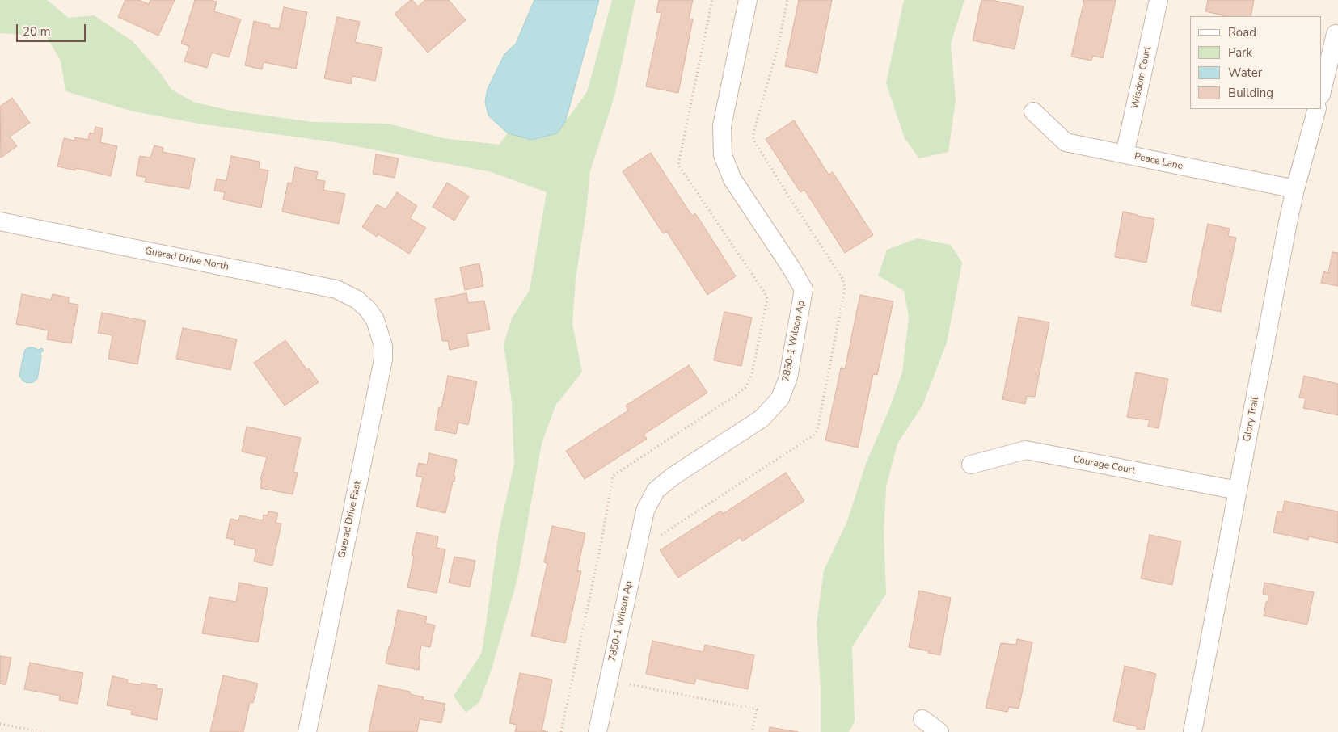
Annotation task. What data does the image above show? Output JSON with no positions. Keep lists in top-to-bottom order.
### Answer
{
  "streets": {
    "street": [
      "Wisdom Court",
      "Peace Lane",
      "Guerad Drive North",
      "7850-1 Wilson Ap",
      "Glory Trail",
      "Courage Court",
      "Guerad Drive East"
    ]
  },
  "crossings": [
    ["Wisdom Court", "Peace Lane"],
    ["Peace Lane", "Glory Trail"],
    ["Guerad Drive North", "Guerad Drive East"],
    ["Glory Trail", "Courage Court"]
  ],
  "legend": [
    "Road",
    "Park",
    "Water",
    "Building"
  ],
  "scale_bar": "20 m"
}
